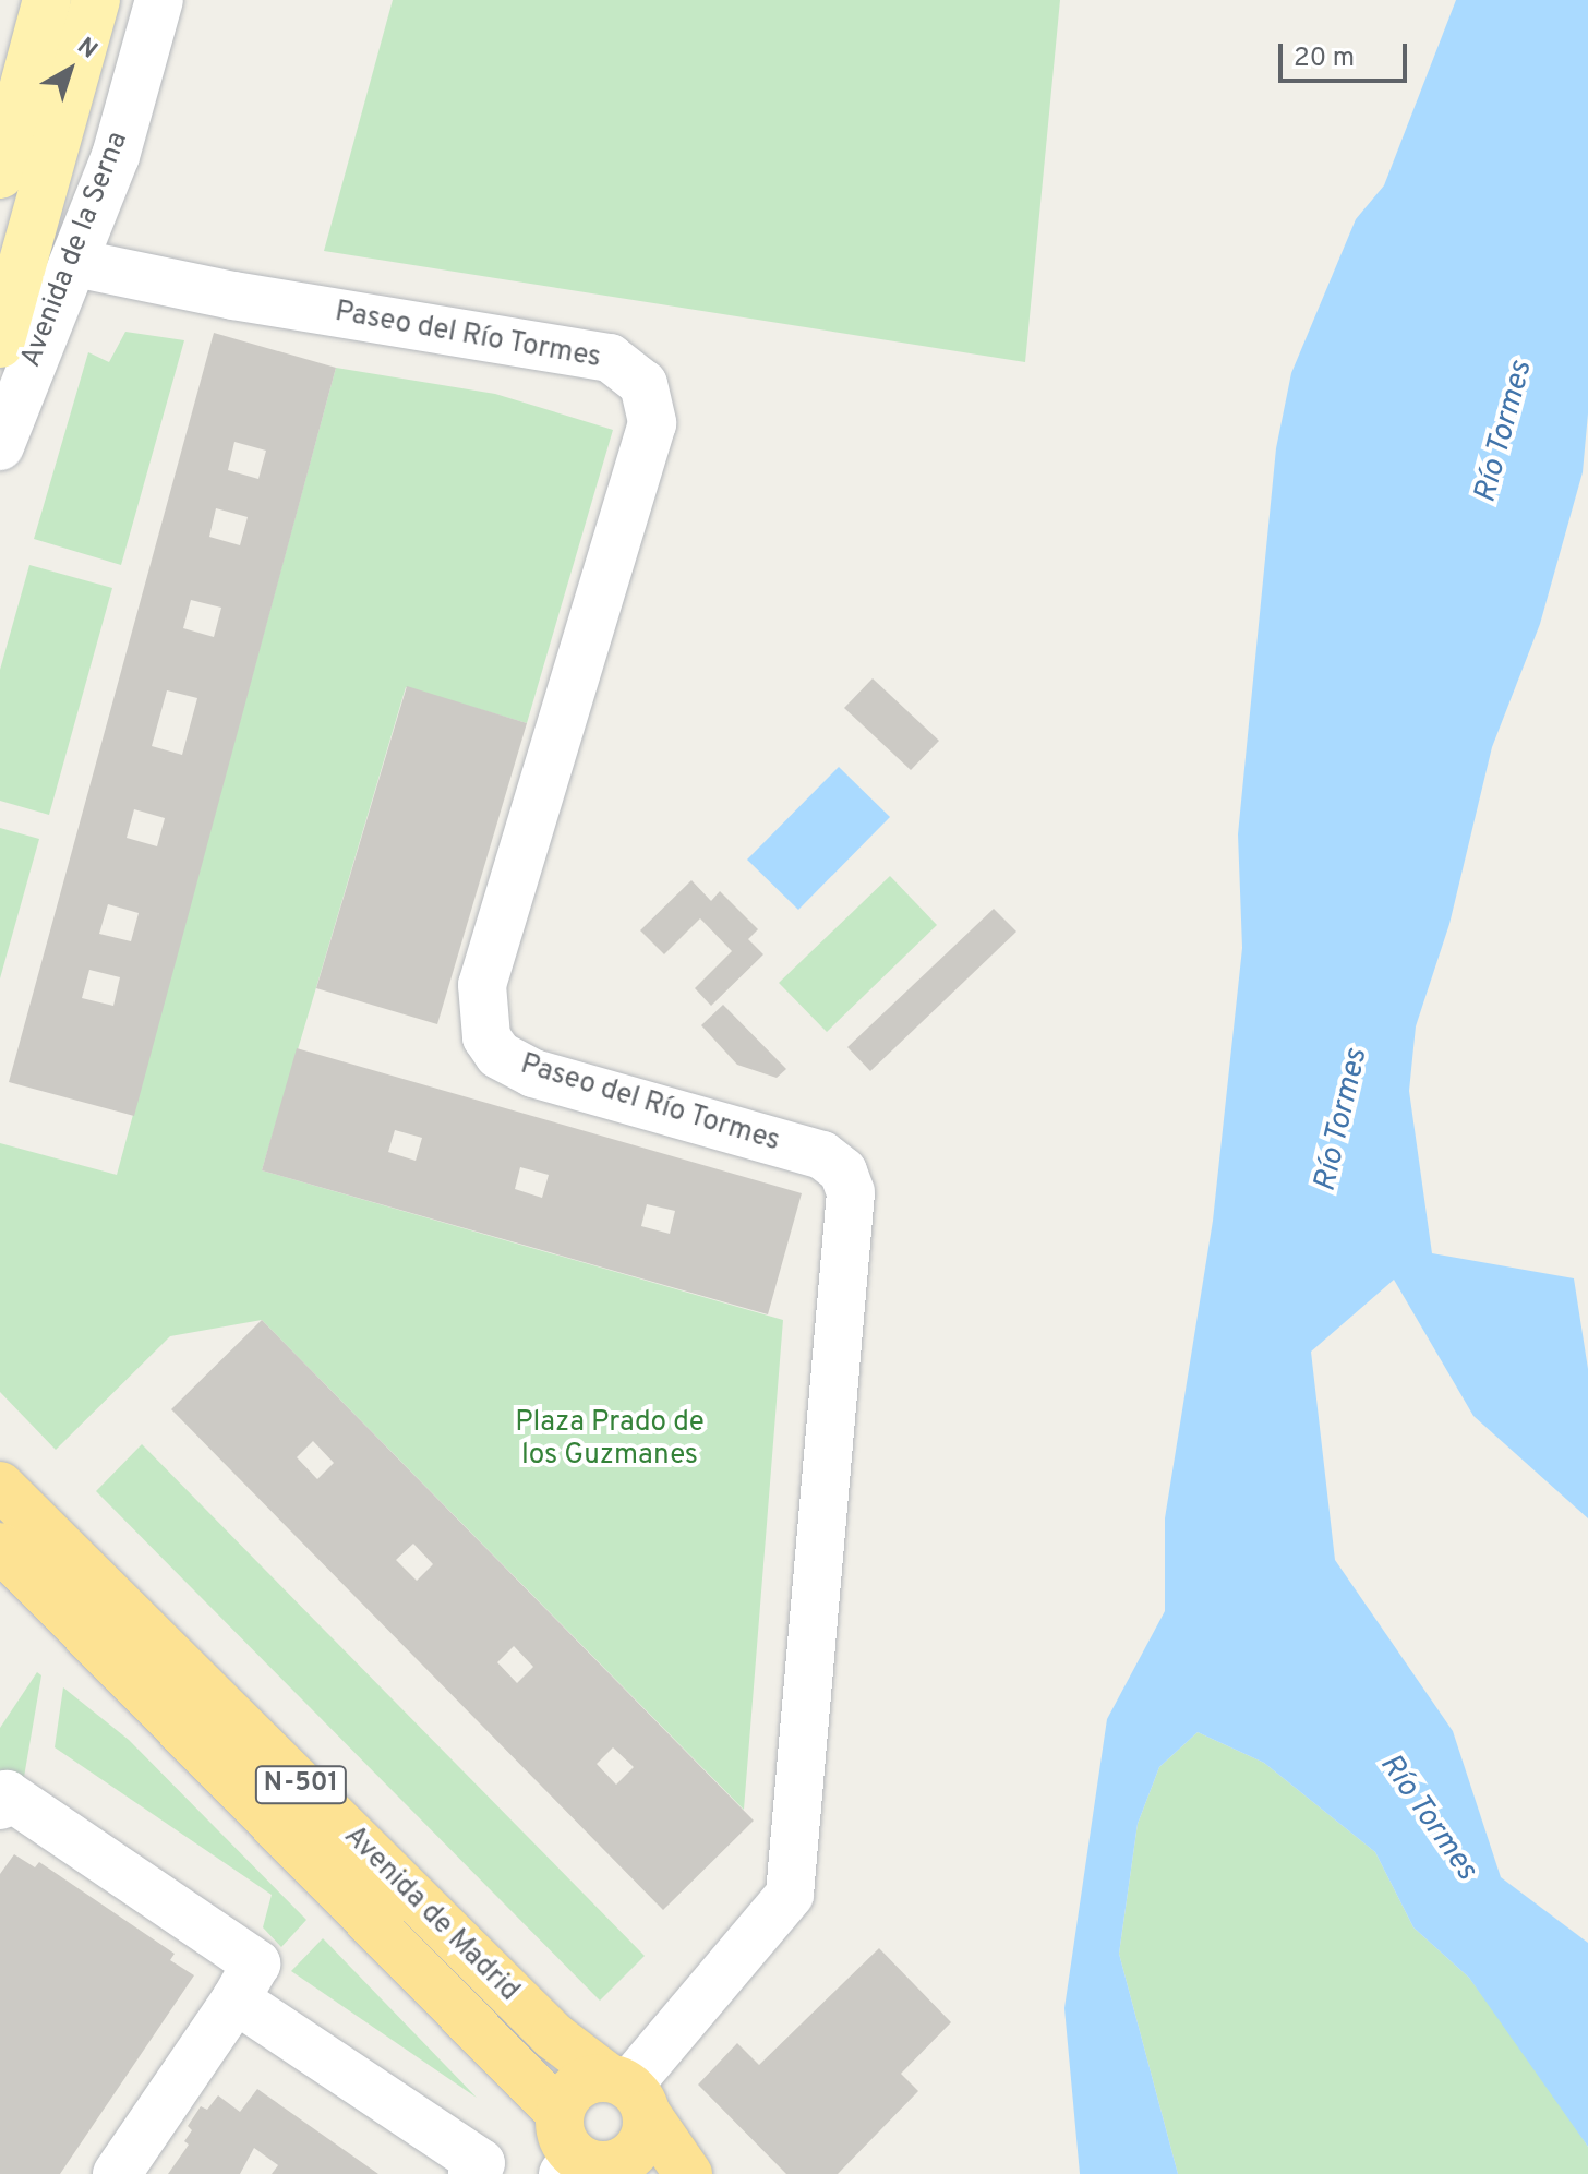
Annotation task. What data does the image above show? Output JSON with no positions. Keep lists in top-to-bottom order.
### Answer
{
  "streets": {
    "highway": ["N-501", "Avenida de Madrid"],
    "main road": ["Avenida de la Serna"],
    "street": ["Paseo del Río Tormes"]
  },
  "crossings": [
    ["Avenida de la Serna", "Paseo del Río Tormes"],
    ["Paseo del Río Tormes", "N-501"],
    ["Paseo del Río Tormes", "Avenida de Madrid"],
    ["N-501", "Avenida de Madrid"]
  ],
  "water": ["Río Tormes"],
  "parks": ["Plaza Prado de los Guzmanes"],
  "scale_bar": "20 m",
  "north": "top right"
}
